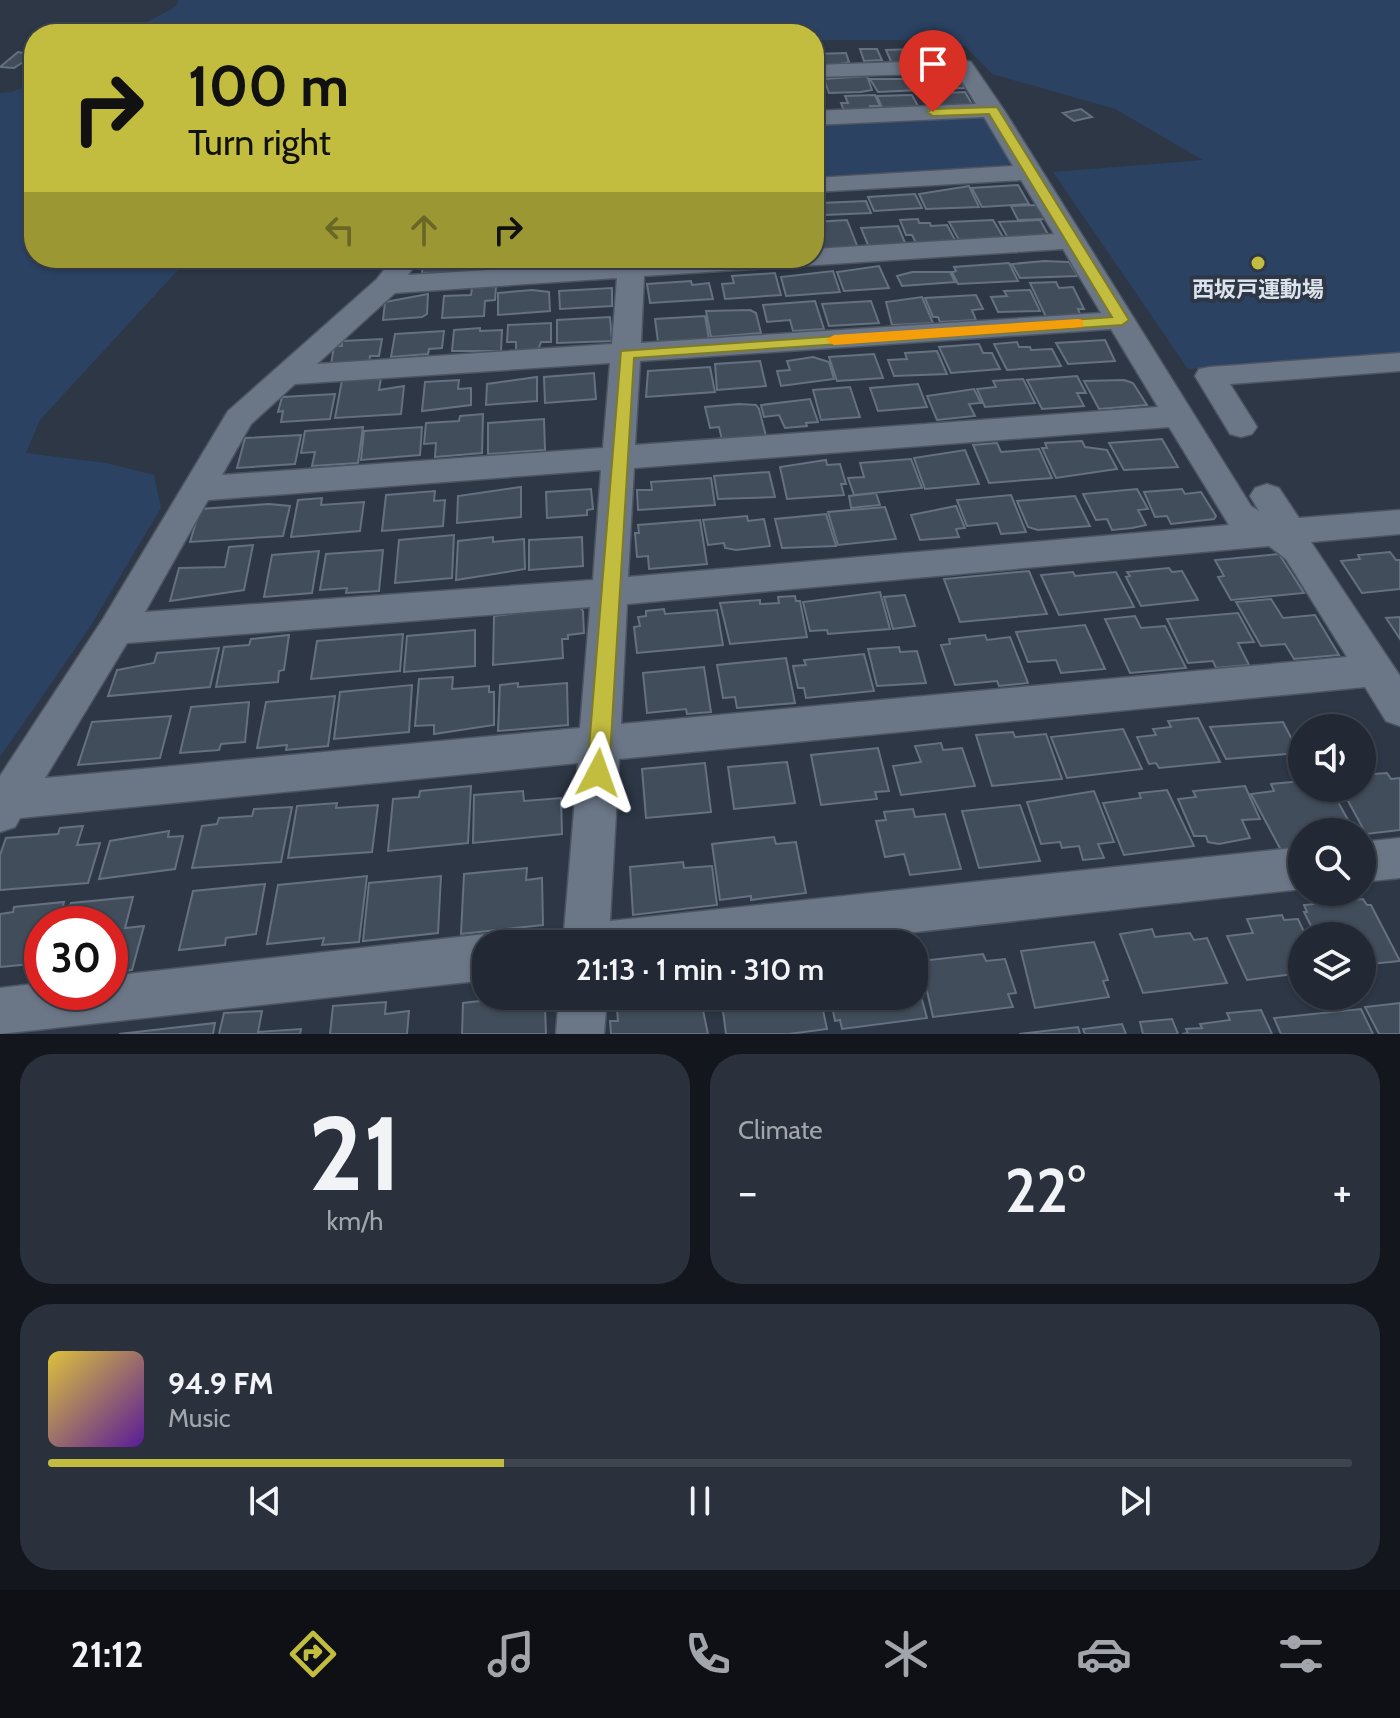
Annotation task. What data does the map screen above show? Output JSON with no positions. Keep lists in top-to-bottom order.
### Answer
{
  "places": ["西坂戸運動場"],
  "page": {
    "turn": ["100 m", "Turn right"],
    "limit": "30",
    "trip": "21:13 · 1 min · 310 m",
    "tile": [
      ["21", "km/h"],
      "Climate"
    ],
    "heat": ["−", "22°", "+"],
    "song": ["94.9 FM", "Music"],
    "tabs": "21:12"
  }
}
